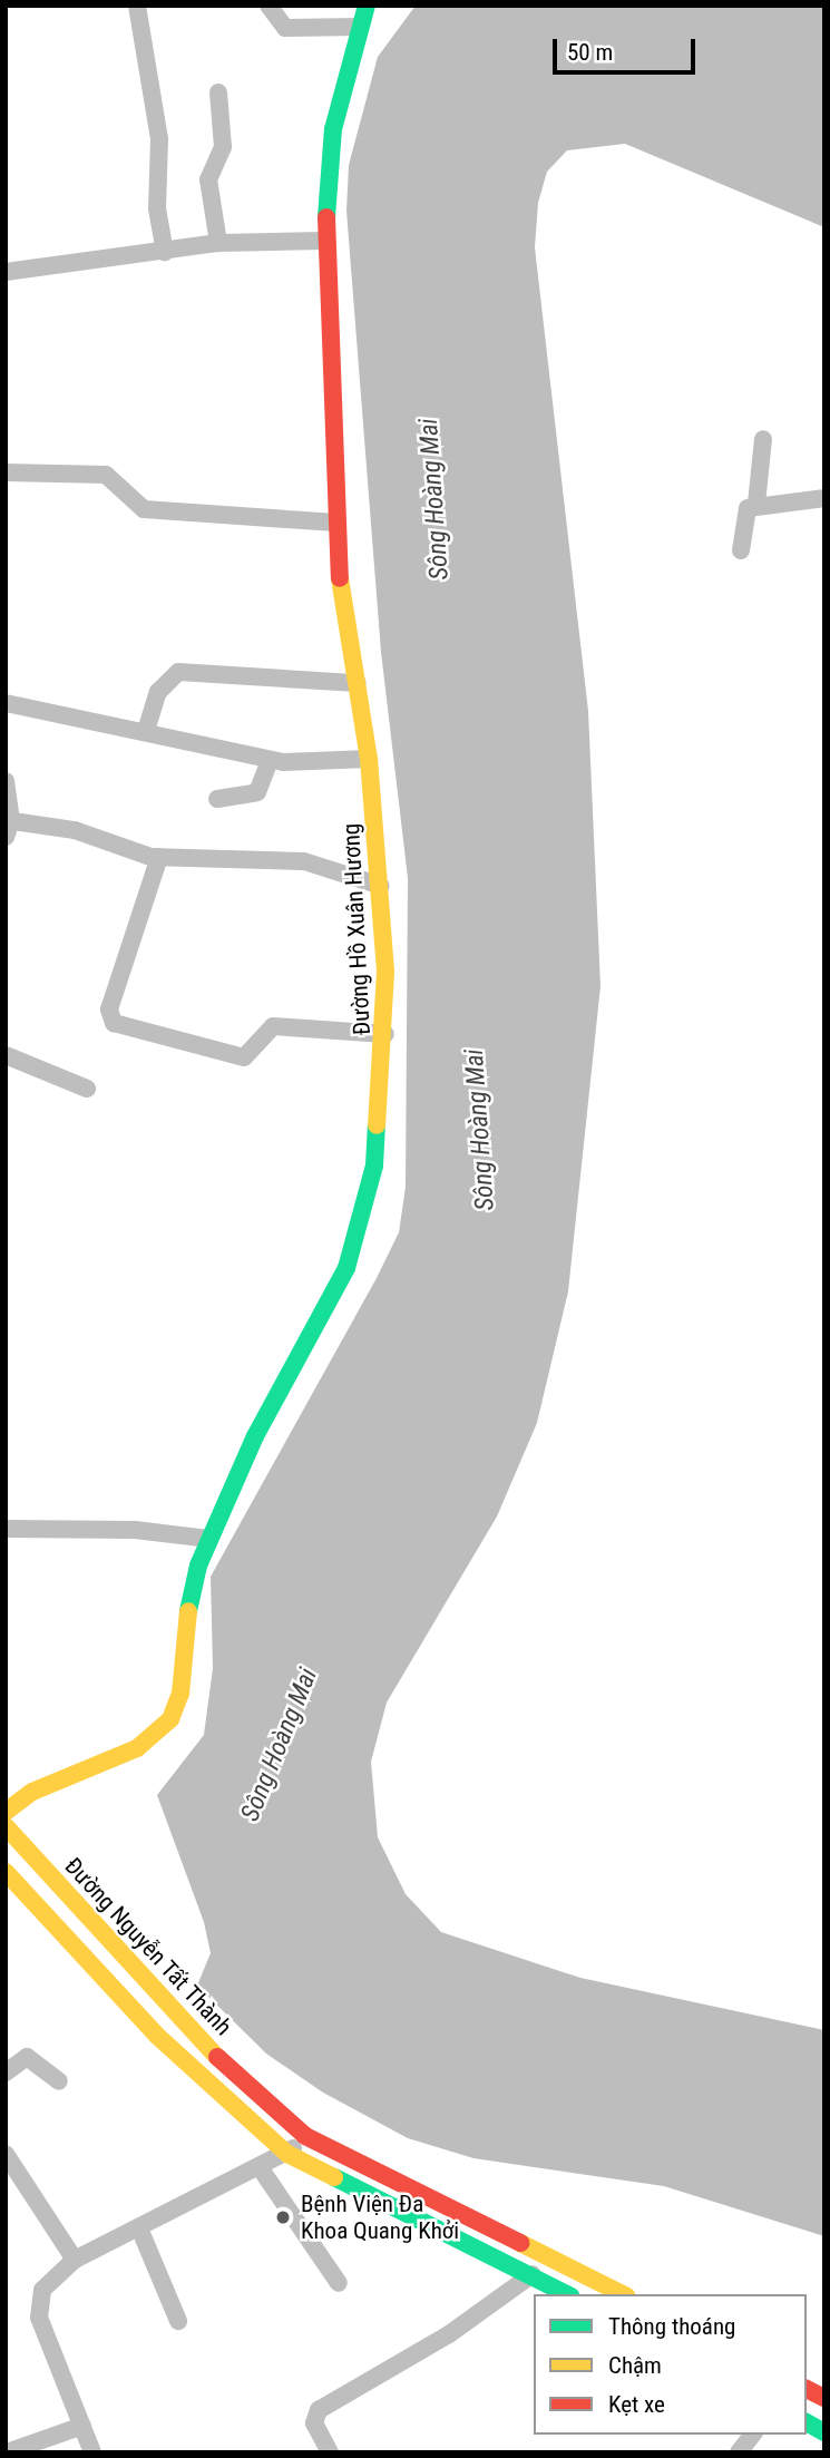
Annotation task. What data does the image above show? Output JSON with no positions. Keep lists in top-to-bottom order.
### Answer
{
  "streets": {
    "main road": ["Đường Hồ Xuân Hương", "Đường Nguyễn Tất Thành"]
  },
  "water": ["Sông Hoàng Mai"],
  "places": ["Bệnh Viện Đa Khoa Quang Khởi"],
  "legend": ["Thông thoáng", "Chậm", "Kẹt xe"],
  "scale_bar": "50 m"
}
